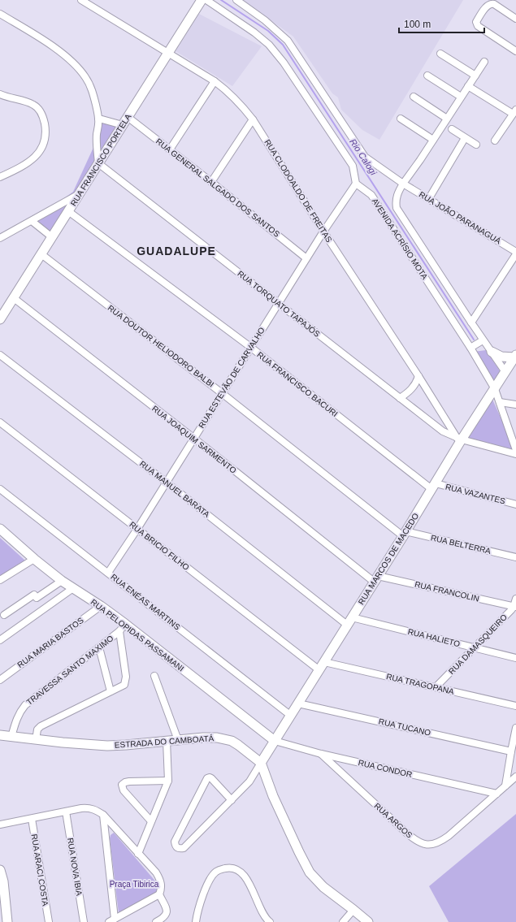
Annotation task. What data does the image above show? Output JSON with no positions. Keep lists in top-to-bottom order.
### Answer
{
  "streets": {
    "street": [
      "RUA FRANCISCO PORTELA",
      "RUA GENERAL SALGADO DOS SANTOS",
      "RUA CLODOALDO DE FREITAS",
      "RUA JOÃO PARANAGUÁ",
      "AVENIDA ACRÍSIO MOTA",
      "RUA TORQUATO TAPAJÓS",
      "RUA DOUTOR HELIODORO BALBI",
      "RUA ESTEVÃO DE CARVALHO",
      "RUA FRANCISCO BACURI",
      "RUA JOAQUIM SARMENTO",
      "RUA MANUEL BARATA",
      "RUA VAZANTES",
      "RUA BELTERRA",
      "RUA BRICIO FILHO",
      "RUA MARCOS DE MACEDO",
      "RUA FRANCOLIN",
      "RUA ENÉAS MARTINS",
      "RUA PELOPIDAS PASSAMANI",
      "RUA HALIETO",
      "RUA MARIA BASTOS",
      "RUA DAMASQUEIRO",
      "TRAVESSA SANTO MAXIMO",
      "RUA TRAGOPANA",
      "RUA TUCANO",
      "ESTRADA DO CAMBOATÁ",
      "RUA CONDOR",
      "RUA ARGOS",
      "RUA NOVA IBIA",
      "RUA ARACI COSTA"
    ]
  },
  "crossings": [
    ["RUA FRANCISCO PORTELA", "RUA GENERAL SALGADO DOS SANTOS"],
    ["RUA FRANCISCO PORTELA", "RUA CLODOALDO DE FREITAS"],
    ["RUA FRANCISCO PORTELA", "RUA TORQUATO TAPAJÓS"],
    ["RUA FRANCISCO PORTELA", "RUA DOUTOR HELIODORO BALBI"],
    ["RUA FRANCISCO PORTELA", "RUA FRANCISCO BACURI"],
    ["RUA FRANCISCO PORTELA", "RUA JOAQUIM SARMENTO"],
    ["RUA GENERAL SALGADO DOS SANTOS", "RUA ESTEVÃO DE CARVALHO"],
    ["RUA CLODOALDO DE FREITAS", "RUA TORQUATO TAPAJÓS"],
    ["RUA CLODOALDO DE FREITAS", "RUA ESTEVÃO DE CARVALHO"],
    ["RUA CLODOALDO DE FREITAS", "RUA MARCOS DE MACEDO"],
    ["RUA JOÃO PARANAGUÁ", "AVENIDA ACRÍSIO MOTA"],
    ["AVENIDA ACRÍSIO MOTA", "RUA ESTEVÃO DE CARVALHO"],
    ["AVENIDA ACRÍSIO MOTA", "RUA MARCOS DE MACEDO"],
    ["RUA TORQUATO TAPAJÓS", "RUA ESTEVÃO DE CARVALHO"],
    ["RUA TORQUATO TAPAJÓS", "RUA MARCOS DE MACEDO"],
    ["RUA DOUTOR HELIODORO BALBI", "RUA ESTEVÃO DE CARVALHO"],
    ["RUA DOUTOR HELIODORO BALBI", "RUA BELTERRA"],
    ["RUA DOUTOR HELIODORO BALBI", "RUA MARCOS DE MACEDO"],
    ["RUA ESTEVÃO DE CARVALHO", "RUA FRANCISCO BACURI"],
    ["RUA ESTEVÃO DE CARVALHO", "RUA JOAQUIM SARMENTO"],
    ["RUA ESTEVÃO DE CARVALHO", "RUA MANUEL BARATA"],
    ["RUA ESTEVÃO DE CARVALHO", "RUA BRICIO FILHO"],
    ["RUA ESTEVÃO DE CARVALHO", "RUA ENÉAS MARTINS"],
    ["RUA FRANCISCO BACURI", "RUA VAZANTES"],
    ["RUA FRANCISCO BACURI", "RUA MARCOS DE MACEDO"],
    ["RUA JOAQUIM SARMENTO", "RUA MARCOS DE MACEDO"],
    ["RUA JOAQUIM SARMENTO", "RUA FRANCOLIN"],
    ["RUA MANUEL BARATA", "RUA MARCOS DE MACEDO"],
    ["RUA MANUEL BARATA", "RUA HALIETO"],
    ["RUA VAZANTES", "RUA MARCOS DE MACEDO"],
    ["RUA BELTERRA", "RUA MARCOS DE MACEDO"],
    ["RUA BRICIO FILHO", "RUA MARCOS DE MACEDO"],
    ["RUA MARCOS DE MACEDO", "RUA FRANCOLIN"],
    ["RUA MARCOS DE MACEDO", "RUA ENÉAS MARTINS"],
    ["RUA MARCOS DE MACEDO", "RUA PELOPIDAS PASSAMANI"],
    ["RUA MARCOS DE MACEDO", "RUA HALIETO"],
    ["RUA MARCOS DE MACEDO", "RUA TRAGOPANA"],
    ["RUA MARCOS DE MACEDO", "RUA TUCANO"],
    ["RUA MARCOS DE MACEDO", "ESTRADA DO CAMBOATÁ"],
    ["RUA MARCOS DE MACEDO", "RUA CONDOR"],
    ["RUA FRANCOLIN", "RUA DAMASQUEIRO"],
    ["RUA PELOPIDAS PASSAMANI", "RUA MARIA BASTOS"],
    ["RUA PELOPIDAS PASSAMANI", "TRAVESSA SANTO MAXIMO"],
    ["RUA PELOPIDAS PASSAMANI", "RUA CONDOR"],
    ["RUA HALIETO", "RUA DAMASQUEIRO"],
    ["RUA DAMASQUEIRO", "RUA TRAGOPANA"],
    ["TRAVESSA SANTO MAXIMO", "ESTRADA DO CAMBOATÁ"],
    ["RUA CONDOR", "RUA ARGOS"]
  ],
  "districts": ["GUADALUPE"],
  "water": ["Rio Calogi"],
  "parks": ["Praça Tibirica"],
  "scale_bar": "100 m"
}
